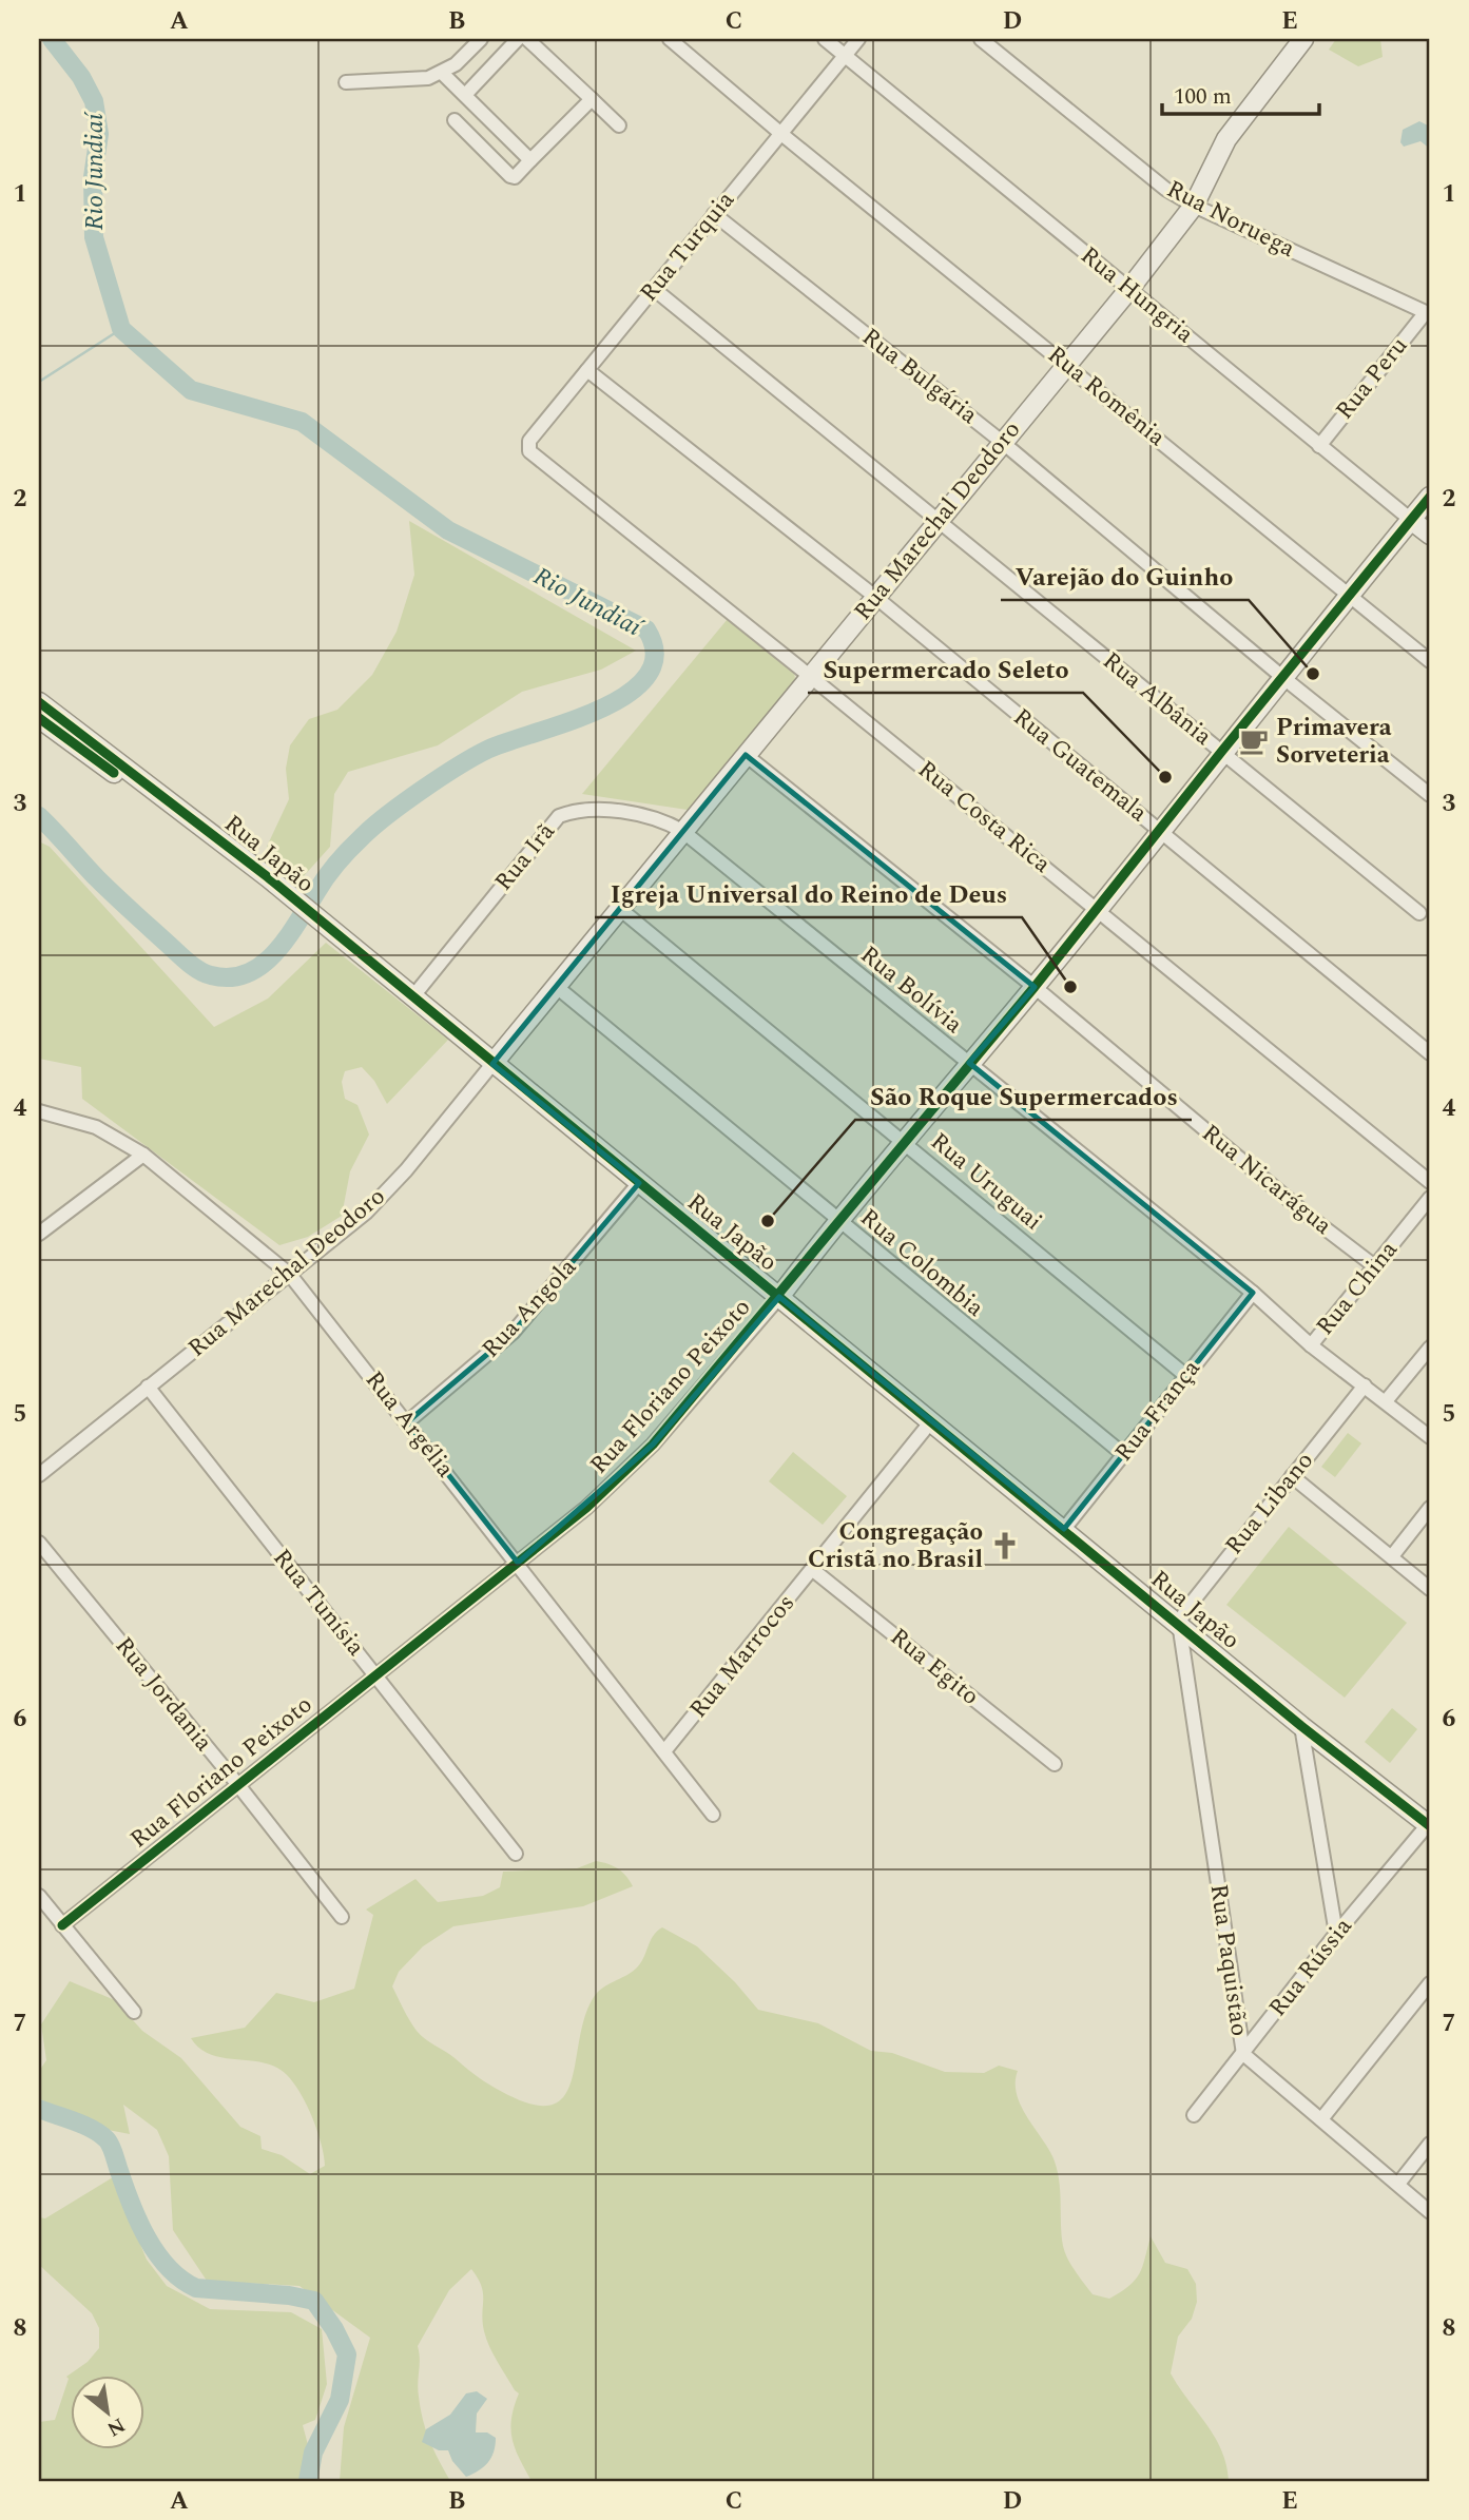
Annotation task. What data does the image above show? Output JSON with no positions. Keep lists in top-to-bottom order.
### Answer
{
  "streets": {
    "street": [
      "Rua Noruega",
      "Rua Turquia",
      "Rua Hungria",
      "Rua Bulgária",
      "Rua Peru",
      "Rua Romênia",
      "Rua Marechal Deodoro",
      "Rua Albânia",
      "Rua Guatemala",
      "Rua Costa Rica",
      "Rua Japão",
      "Rua Irã",
      "Rua Bolívia",
      "Rua Nicarágua",
      "Rua Uruguai",
      "Rua Colombia",
      "Rua China",
      "Rua Angola",
      "Rua Floriano Peixoto",
      "Rua França",
      "Rua Argélia",
      "Rua Libano",
      "Rua Tunísia",
      "Rua Marrocos",
      "Rua Egito",
      "Rua Jordania",
      "Rua Paquistão",
      "Rua Rússia"
    ]
  },
  "crossings": [
    ["Rua Noruega", "Rua Peru"],
    ["Rua Noruega", "Rua Marechal Deodoro"],
    ["Rua Turquia", "Rua Hungria"],
    ["Rua Turquia", "Rua Bulgária"],
    ["Rua Turquia", "Rua Romênia"],
    ["Rua Turquia", "Rua Albânia"],
    ["Rua Turquia", "Rua Guatemala"],
    ["Rua Turquia", "Rua Costa Rica"],
    ["Rua Hungria", "Rua Peru"],
    ["Rua Hungria", "Rua Marechal Deodoro"],
    ["Rua Hungria", "Rua Floriano Peixoto"],
    ["Rua Bulgária", "Rua Marechal Deodoro"],
    ["Rua Bulgária", "Rua Floriano Peixoto"],
    ["Rua Romênia", "Rua Marechal Deodoro"],
    ["Rua Romênia", "Rua Floriano Peixoto"],
    ["Rua Marechal Deodoro", "Rua Albânia"],
    ["Rua Marechal Deodoro", "Rua Guatemala"],
    ["Rua Marechal Deodoro", "Rua Costa Rica"],
    ["Rua Marechal Deodoro", "Rua Japão"],
    ["Rua Marechal Deodoro", "Rua Irã"],
    ["Rua Marechal Deodoro", "Rua Bolívia"],
    ["Rua Marechal Deodoro", "Rua Nicarágua"],
    ["Rua Marechal Deodoro", "Rua Uruguai"],
    ["Rua Marechal Deodoro", "Rua Colombia"],
    ["Rua Marechal Deodoro", "Rua Argélia"],
    ["Rua Marechal Deodoro", "Rua Tunísia"],
    ["Rua Albânia", "Rua Floriano Peixoto"],
    ["Rua Guatemala", "Rua Floriano Peixoto"],
    ["Rua Costa Rica", "Rua Floriano Peixoto"],
    ["Rua Japão", "Rua Irã"],
    ["Rua Japão", "Rua Angola"],
    ["Rua Japão", "Rua Floriano Peixoto"],
    ["Rua Japão", "Rua França"],
    ["Rua Japão", "Rua Libano"],
    ["Rua Japão", "Rua Marrocos"],
    ["Rua Japão", "Rua Paquistão"],
    ["Rua Japão", "Rua Rússia"],
    ["Rua Irã", "Rua Bolívia"],
    ["Rua Bolívia", "Rua China"],
    ["Rua Bolívia", "Rua Floriano Peixoto"],
    ["Rua Bolívia", "Rua França"],
    ["Rua Bolívia", "Rua Libano"],
    ["Rua Nicarágua", "Rua China"],
    ["Rua Nicarágua", "Rua Floriano Peixoto"],
    ["Rua Uruguai", "Rua Floriano Peixoto"],
    ["Rua Uruguai", "Rua França"],
    ["Rua Colombia", "Rua Floriano Peixoto"],
    ["Rua Colombia", "Rua França"],
    ["Rua Angola", "Rua Argélia"],
    ["Rua Floriano Peixoto", "Rua Argélia"],
    ["Rua Floriano Peixoto", "Rua Tunísia"],
    ["Rua Floriano Peixoto", "Rua Jordania"],
    ["Rua Argélia", "Rua Marrocos"],
    ["Rua Libano", "Rua Paquistão"],
    ["Rua Marrocos", "Rua Egito"],
    ["Rua Paquistão", "Rua Rússia"]
  ],
  "water": ["Rio Jundiaí"],
  "places": {
    "other": [
      "Varejão do Guinho",
      "Supermercado Seleto",
      "Igreja Universal do Reino de Deus",
      "São Roque Supermercados"
    ],
    "cafe": ["Primavera Sorveteria"],
    "church": ["Congregação Cristã no Brasil"]
  },
  "scale_bar": "100 m",
  "north": "bottom right",
  "grid": {
    "columns": [
      "A",
      "B",
      "C",
      "D",
      "E"
    ],
    "rows": [
      "1",
      "2",
      "3",
      "4",
      "5",
      "6",
      "7",
      "8"
    ]
  }
}
